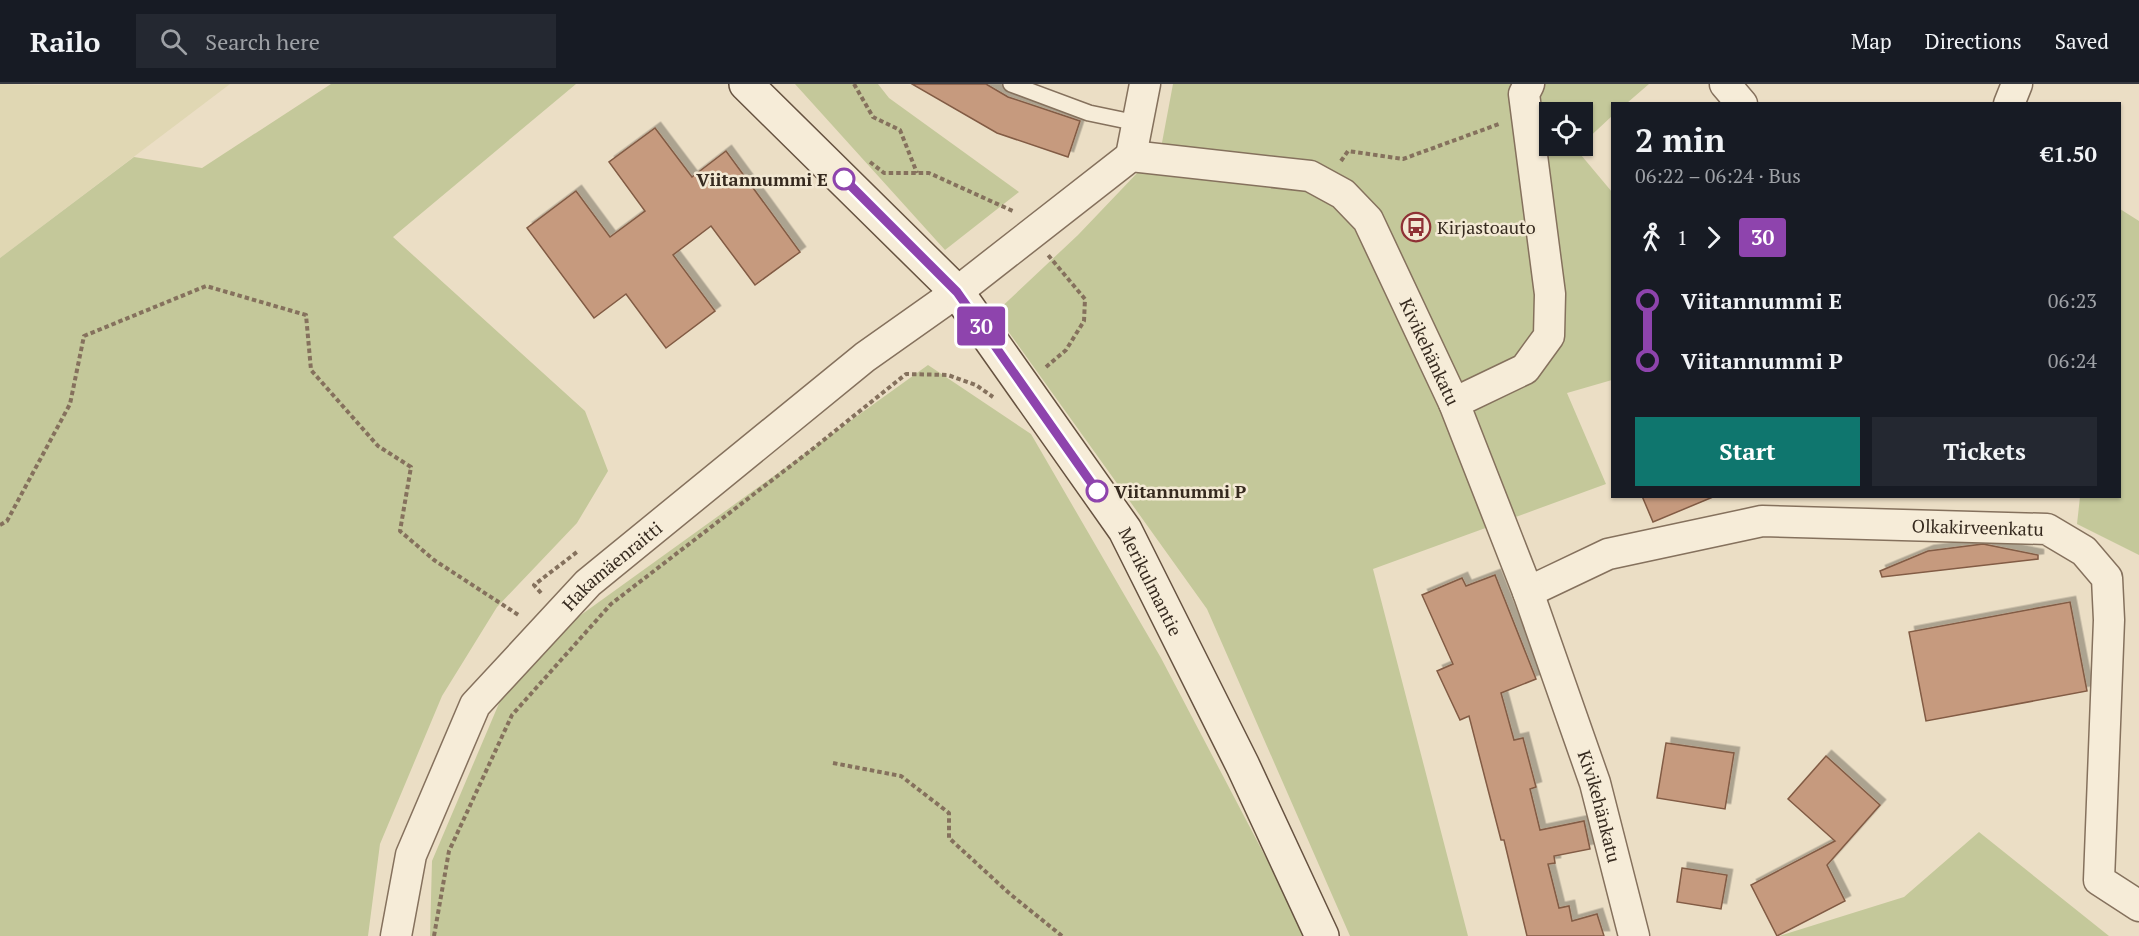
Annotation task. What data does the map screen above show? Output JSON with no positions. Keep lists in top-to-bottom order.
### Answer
{
  "streets": {
    "street": [
      "Kivikehänkatu",
      "Olkakirveenkatu",
      "Hakamäenraitti",
      "Merikulmantie"
    ]
  },
  "crossings": [
    ["Kivikehänkatu", "Olkakirveenkatu"],
    ["Hakamäenraitti", "Merikulmantie"]
  ],
  "places": {
    "other": ["Viitannummi E", "Viitannummi P"],
    "bus stop": ["Kirjastoauto"]
  },
  "lines": ["bus line 30"],
  "page": {
    "header": "Railo",
    "search": "Search here",
    "nav": ["Map", "Directions", "Saved"],
    "on_map": "30",
    "heading": ["2 min", "06:22 – 06:24 · Bus", "€1.50"],
    "legs": ["1", "30"],
    "list": [
      {
        "name": "Viitannummi E",
        "value": "06:23"
      },
      {
        "name": "Viitannummi P",
        "value": "06:24"
      }
    ],
    "buttons": ["Start", "Tickets"]
  }
}
